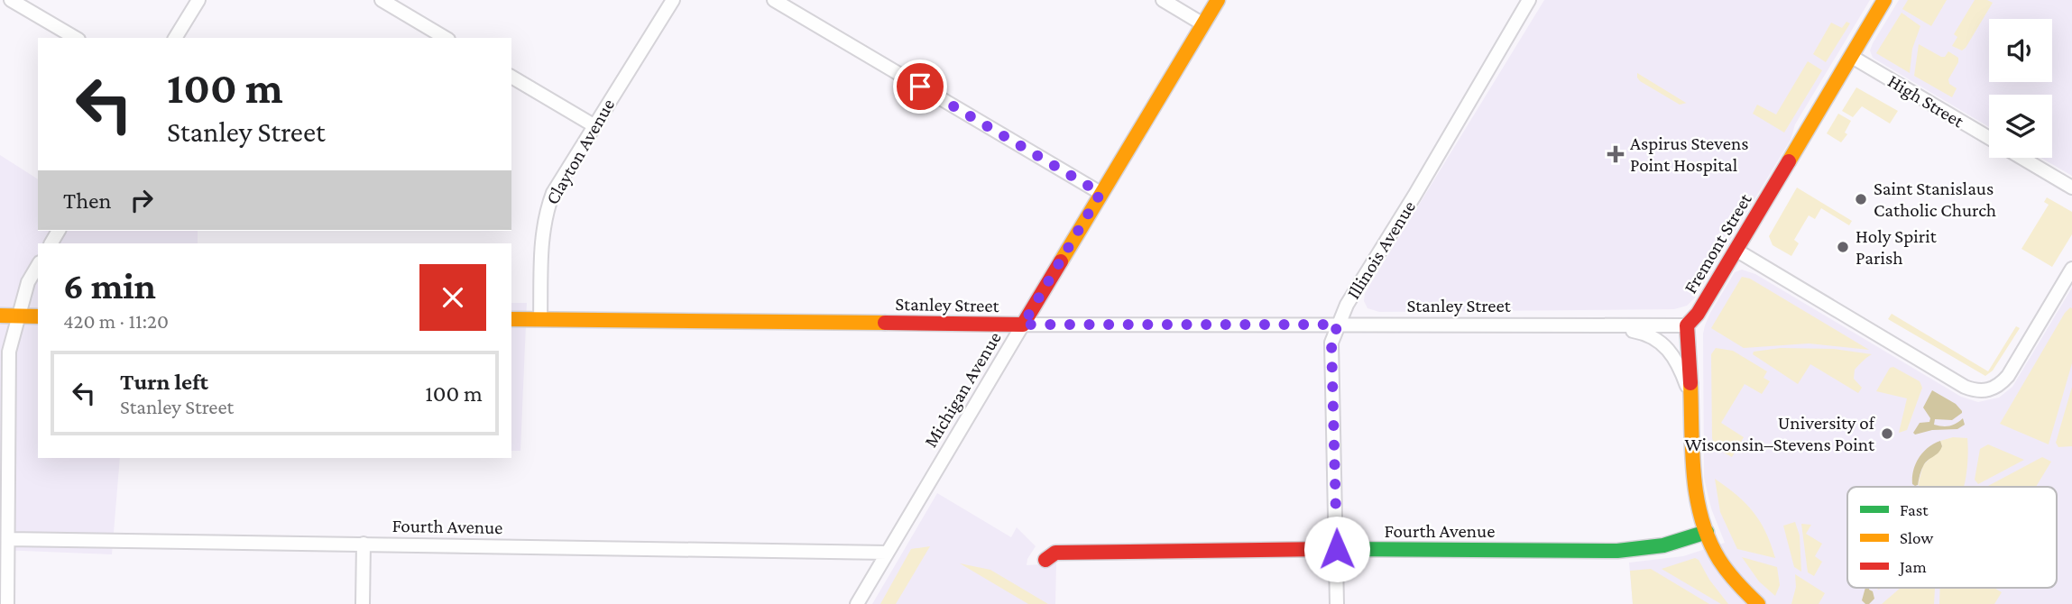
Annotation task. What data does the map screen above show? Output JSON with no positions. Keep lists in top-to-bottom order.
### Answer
{
  "streets": {
    "street": [
      "High Street",
      "Clayton Avenue",
      "Fremont Street",
      "Illinois Avenue",
      "Stanley Street",
      "Michigan Avenue",
      "Fourth Avenue"
    ]
  },
  "crossings": [
    ["High Street", "Fremont Street"],
    ["Clayton Avenue", "Stanley Street"],
    ["Fremont Street", "Stanley Street"],
    ["Illinois Avenue", "Stanley Street"],
    ["Illinois Avenue", "Fourth Avenue"],
    ["Stanley Street", "Michigan Avenue"],
    ["Michigan Avenue", "Fourth Avenue"]
  ],
  "places": {
    "health": ["Aspirus Stevens Point Hospital"],
    "other": ["Saint Stanislaus Catholic Church", "Holy Spirit Parish", "University of Wisconsin–Stevens Point"]
  },
  "legend": ["Fast", "Slow", "Jam"],
  "page": {
    "turn": ["100 m", "Stanley Street"],
    "then": "Then",
    "heading": ["6 min", "420 m · 11:20"],
    "list": [
      {
        "name": "Turn left",
        "note": "Stanley Street",
        "value": "100 m"
      }
    ]
  }
}
